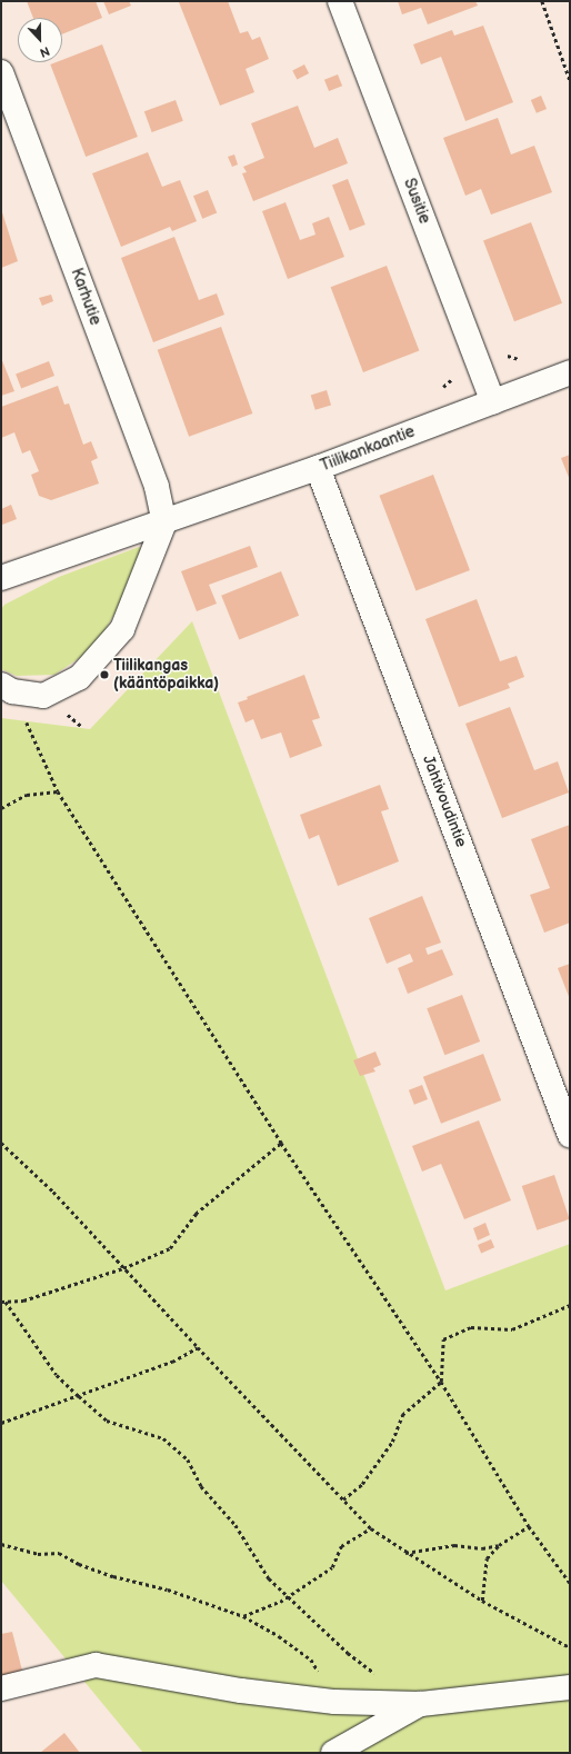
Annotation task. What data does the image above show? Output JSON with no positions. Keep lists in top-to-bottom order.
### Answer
{
  "streets": {
    "street": [
      "Susitie",
      "Karhutie",
      "Tiilikankaantie",
      "Jahtivoudintie"
    ]
  },
  "crossings": [
    ["Susitie", "Tiilikankaantie"],
    ["Karhutie", "Tiilikankaantie"],
    ["Tiilikankaantie", "Jahtivoudintie"]
  ],
  "places": ["Tiilikangas (kääntöpaikka)"],
  "north": "bottom"
}
